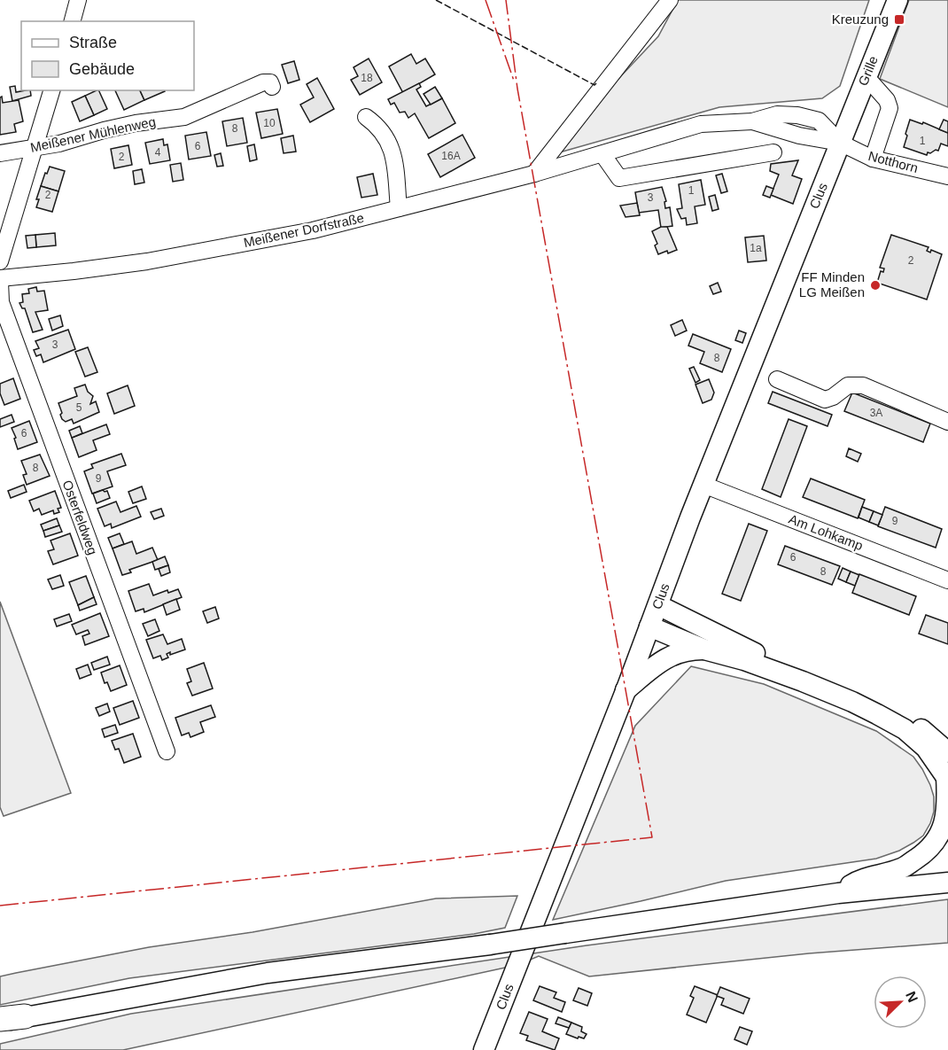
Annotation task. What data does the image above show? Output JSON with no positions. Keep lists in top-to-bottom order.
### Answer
{
  "streets": {
    "main road": ["Grille", "Clus"],
    "street": [
      "Meißener Mühlenweg",
      "Notthorn",
      "Meißener Dorfstraße",
      "Osterfeldweg",
      "Am Lohkamp"
    ]
  },
  "crossings": [
    ["Grille", "Notthorn"],
    ["Grille", "Clus"],
    ["Grille", "Meißener Dorfstraße"],
    ["Notthorn", "Clus"],
    ["Notthorn", "Meißener Dorfstraße"],
    ["Clus", "Meißener Dorfstraße"],
    ["Clus", "Am Lohkamp"],
    ["Meißener Dorfstraße", "Osterfeldweg"]
  ],
  "places": {
    "transit": ["Kreuzung"],
    "other": ["FF Minden LG Meißen"]
  },
  "house_numbers": [
    "18",
    "10",
    "8",
    "1",
    "6",
    "4",
    "16A",
    "2",
    "1",
    "2",
    "3",
    "1a",
    "2",
    "3",
    "8",
    "5",
    "3A",
    "6",
    "8",
    "9",
    "9",
    "6",
    "8"
  ],
  "legend": ["Straße", "Gebäude"],
  "north": "top right"
}
